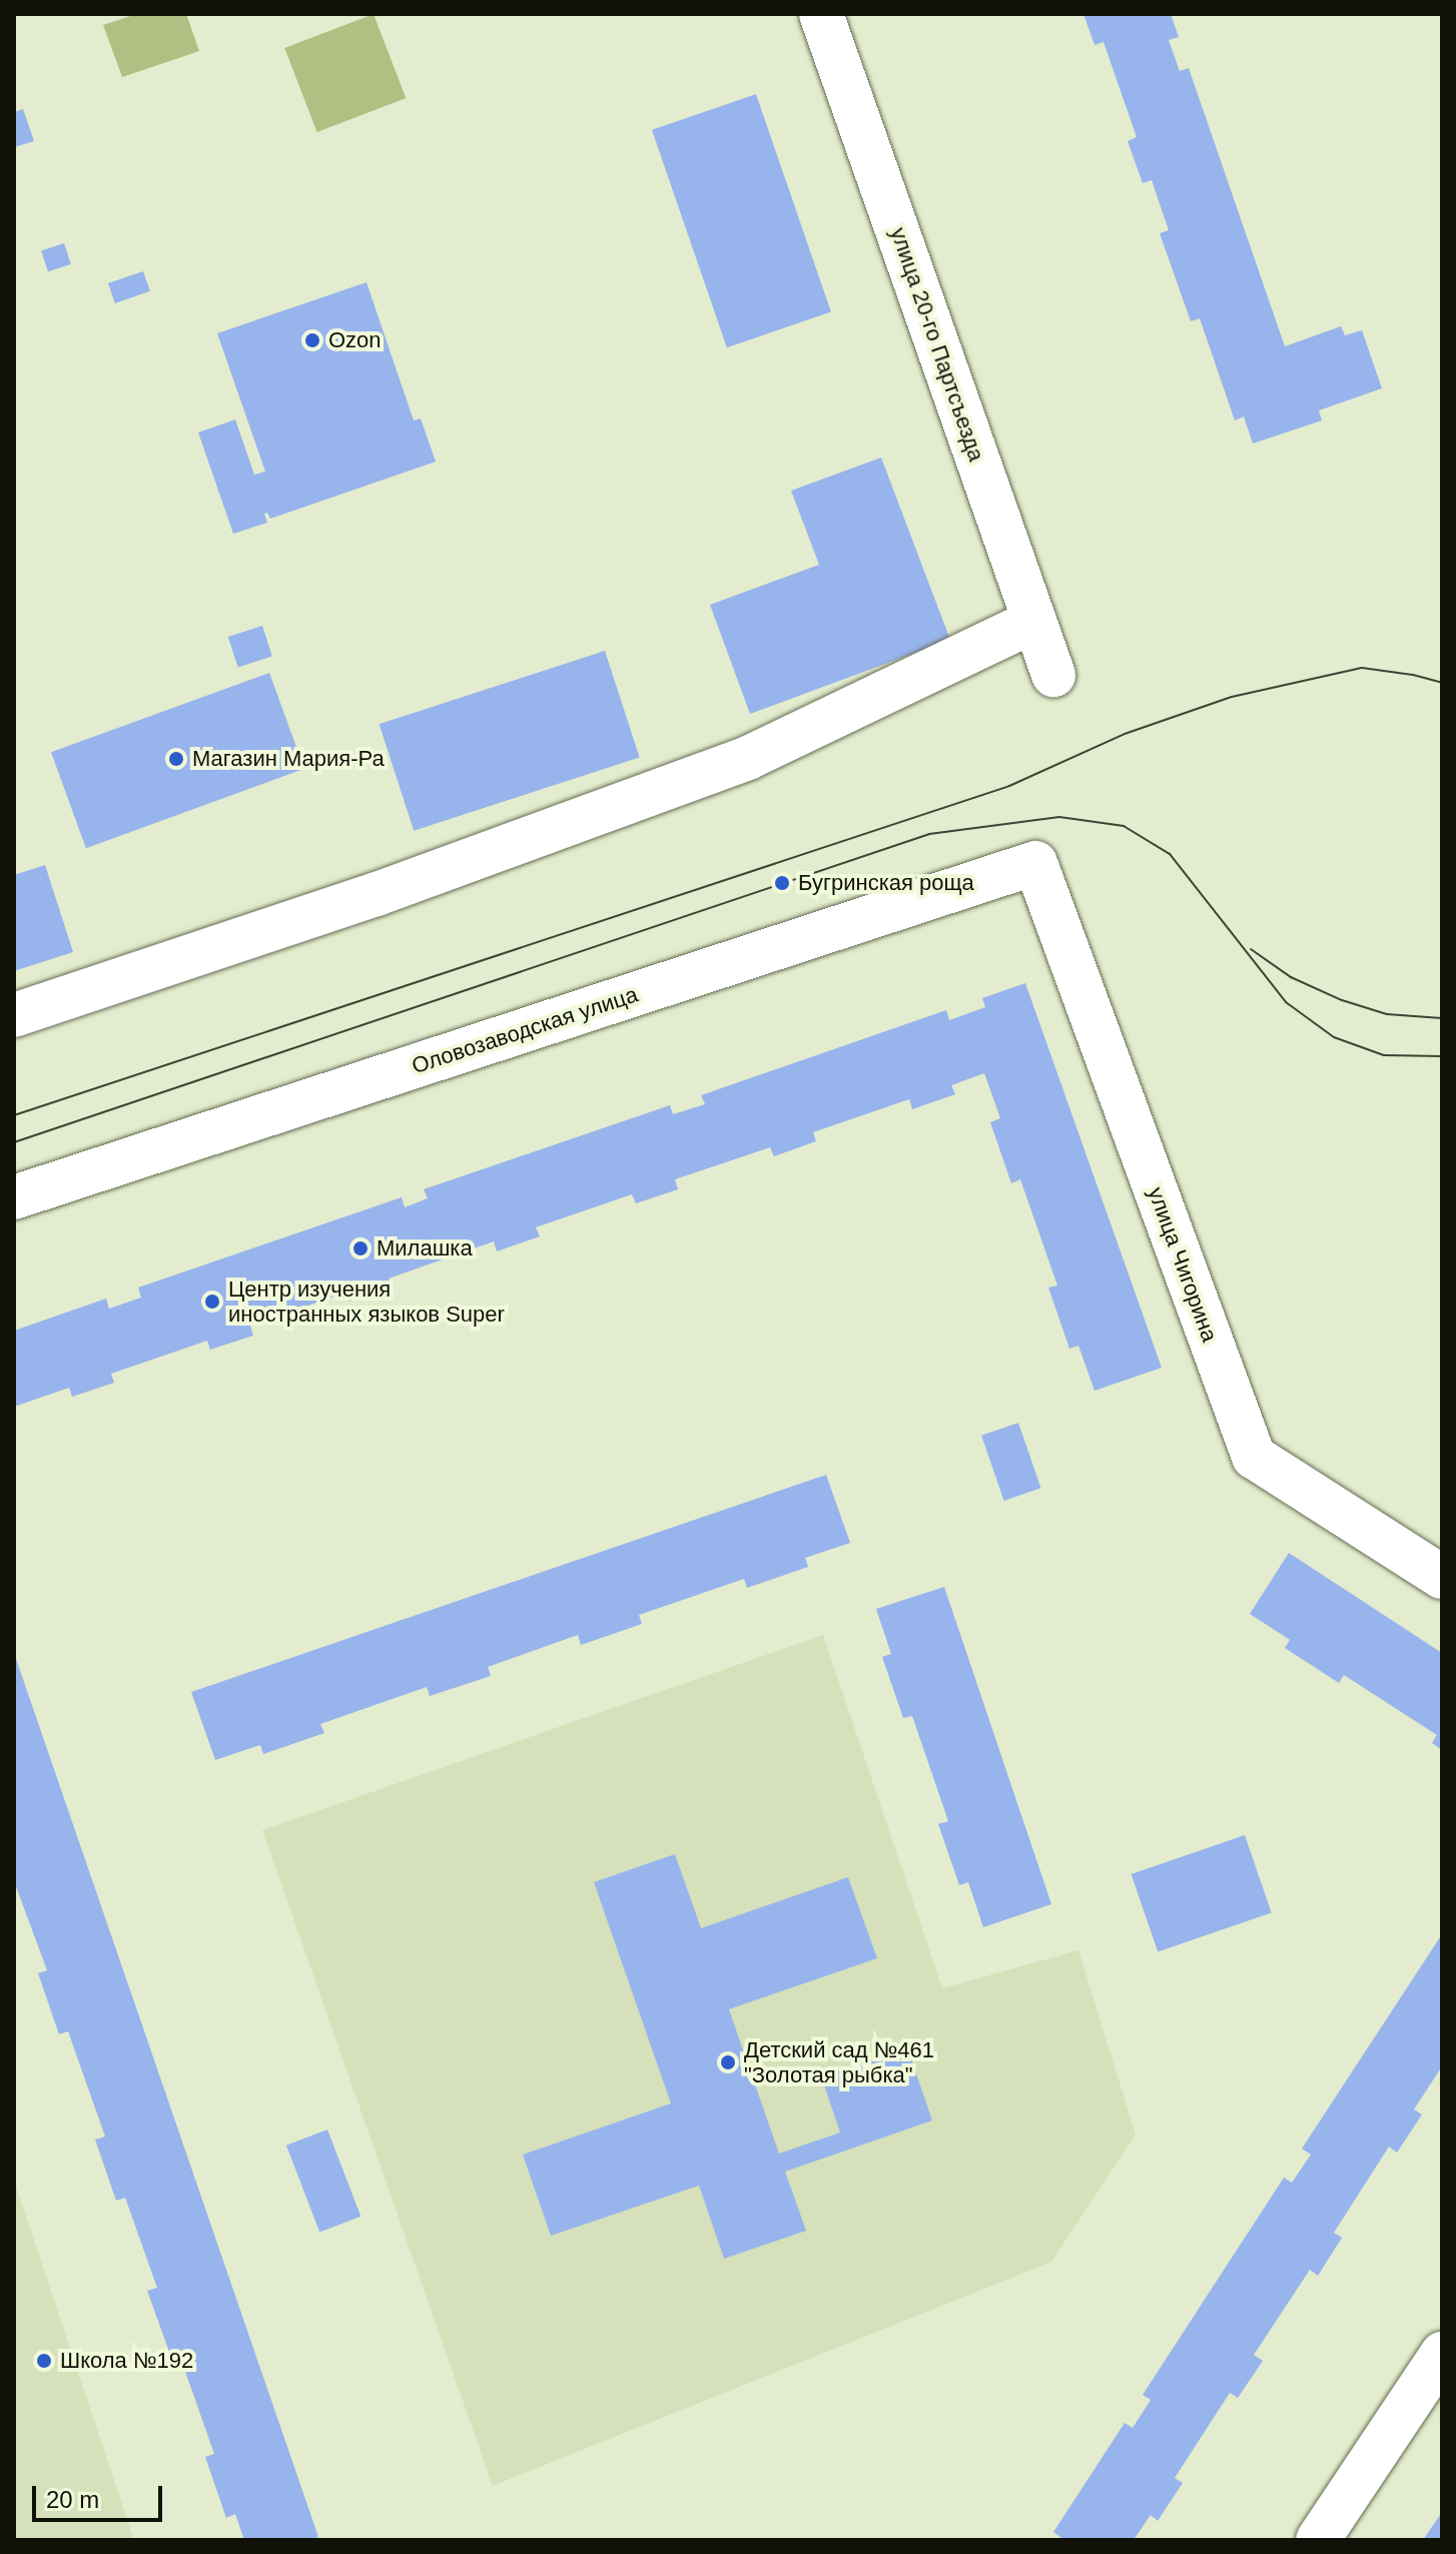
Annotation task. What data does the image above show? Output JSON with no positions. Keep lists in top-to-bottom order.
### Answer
{
  "streets": {
    "street": ["улица 20-го Партсъезда", "Оловозаводская улица", "улица Чигорина"]
  },
  "crossings": [
    ["Оловозаводская улица", "улица Чигорина"]
  ],
  "places": [
    "Ozon",
    "Магазин Мария-Ра",
    "Бугринская роща",
    "Милашка",
    "Центр изучения иностранных языков Super",
    "Детский сад №461 \"Золотая рыбка\"",
    "Школа №192"
  ],
  "scale_bar": "20 m"
}
